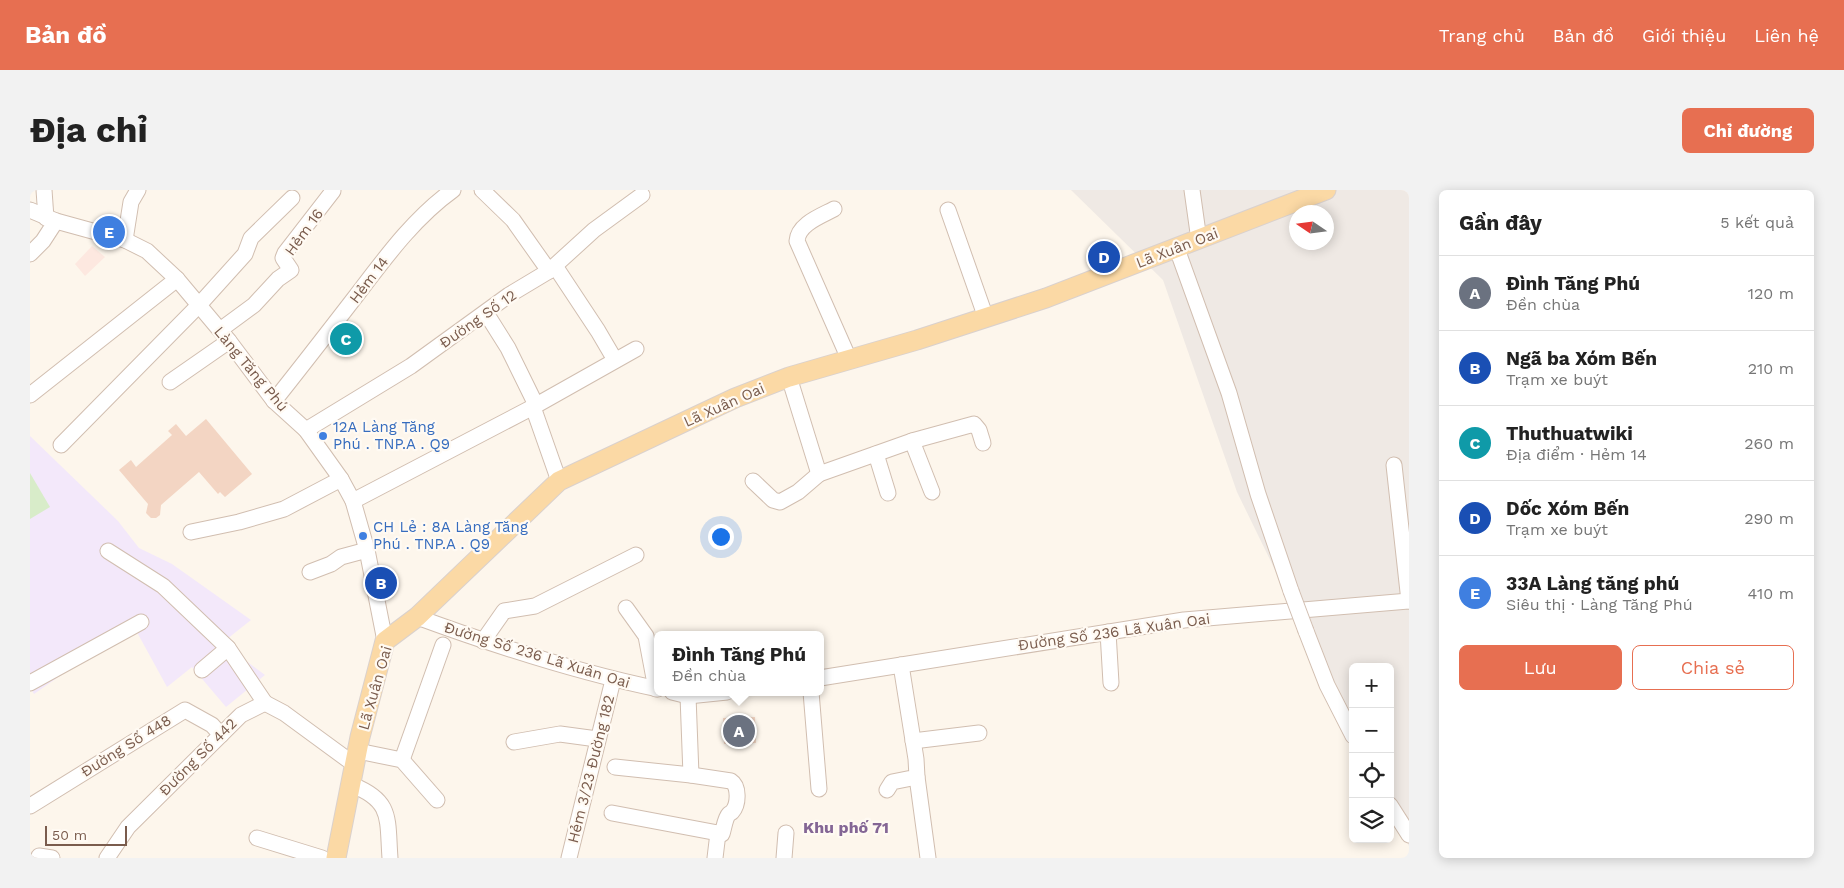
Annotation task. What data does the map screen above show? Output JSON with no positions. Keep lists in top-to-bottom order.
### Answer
{
  "streets": {
    "main road": ["Lã Xuân Oai"],
    "street": [
      "Hẻm 16",
      "Hẻm 14",
      "Đường Số 12",
      "Làng Tăng Phú",
      "Đường Số 236 Lã Xuân Oai",
      "Đường Số 448",
      "Đường Số 442",
      "Hẻm 3/23 Đường 182"
    ]
  },
  "crossings": [
    ["Hẻm 16", "Làng Tăng Phú"],
    ["Lã Xuân Oai", "Làng Tăng Phú"],
    ["Lã Xuân Oai", "Đường Số 236 Lã Xuân Oai"],
    ["Hẻm 14", "Làng Tăng Phú"],
    ["Đường Số 12", "Làng Tăng Phú"],
    ["Đường Số 236 Lã Xuân Oai", "Hẻm 3/23 Đường 182"],
    ["Đường Số 448", "Đường Số 442"]
  ],
  "districts": ["Khu phố 71"],
  "places": ["12A Làng Tăng Phú . TNP.A . Q9", "CH Lẻ : 8A Làng Tăng Phú . TNP.A . Q9"],
  "scale_bar": "50 m",
  "north": "left",
  "page": {
    "header": "Bản đồ",
    "nav": [
      "Trang chủ",
      "Bản đồ",
      "Giới thiệu",
      "Liên hệ"
    ],
    "buttons": [
      "Chỉ đường",
      ["Lưu", "Chia sẻ"]
    ],
    "title": "Địa chỉ",
    "heading": ["Gần đây", "5 kết quả"],
    "pins": [
      "E",
      "D",
      "C",
      "B",
      "A"
    ],
    "list": [
      {
        "mark": "A",
        "name": "Đình Tăng Phú",
        "note": "Đền chùa",
        "value": "120 m"
      },
      {
        "mark": "B",
        "name": "Ngã ba Xóm Bến",
        "note": "Trạm xe buýt",
        "value": "210 m"
      },
      {
        "mark": "C",
        "name": "Thuthuatwiki",
        "note": "Địa điểm · Hẻm 14",
        "value": "260 m"
      },
      {
        "mark": "D",
        "name": "Dốc Xóm Bến",
        "note": "Trạm xe buýt",
        "value": "290 m"
      },
      {
        "mark": "E",
        "name": "33A Làng tăng phú",
        "note": "Siêu thị · Làng Tăng Phú",
        "value": "410 m"
      }
    ],
    "popup": ["Đình Tăng Phú", "Đền chùa"],
    "map_buttons": ["+", "−"],
    "scale": "50 m"
  }
}
